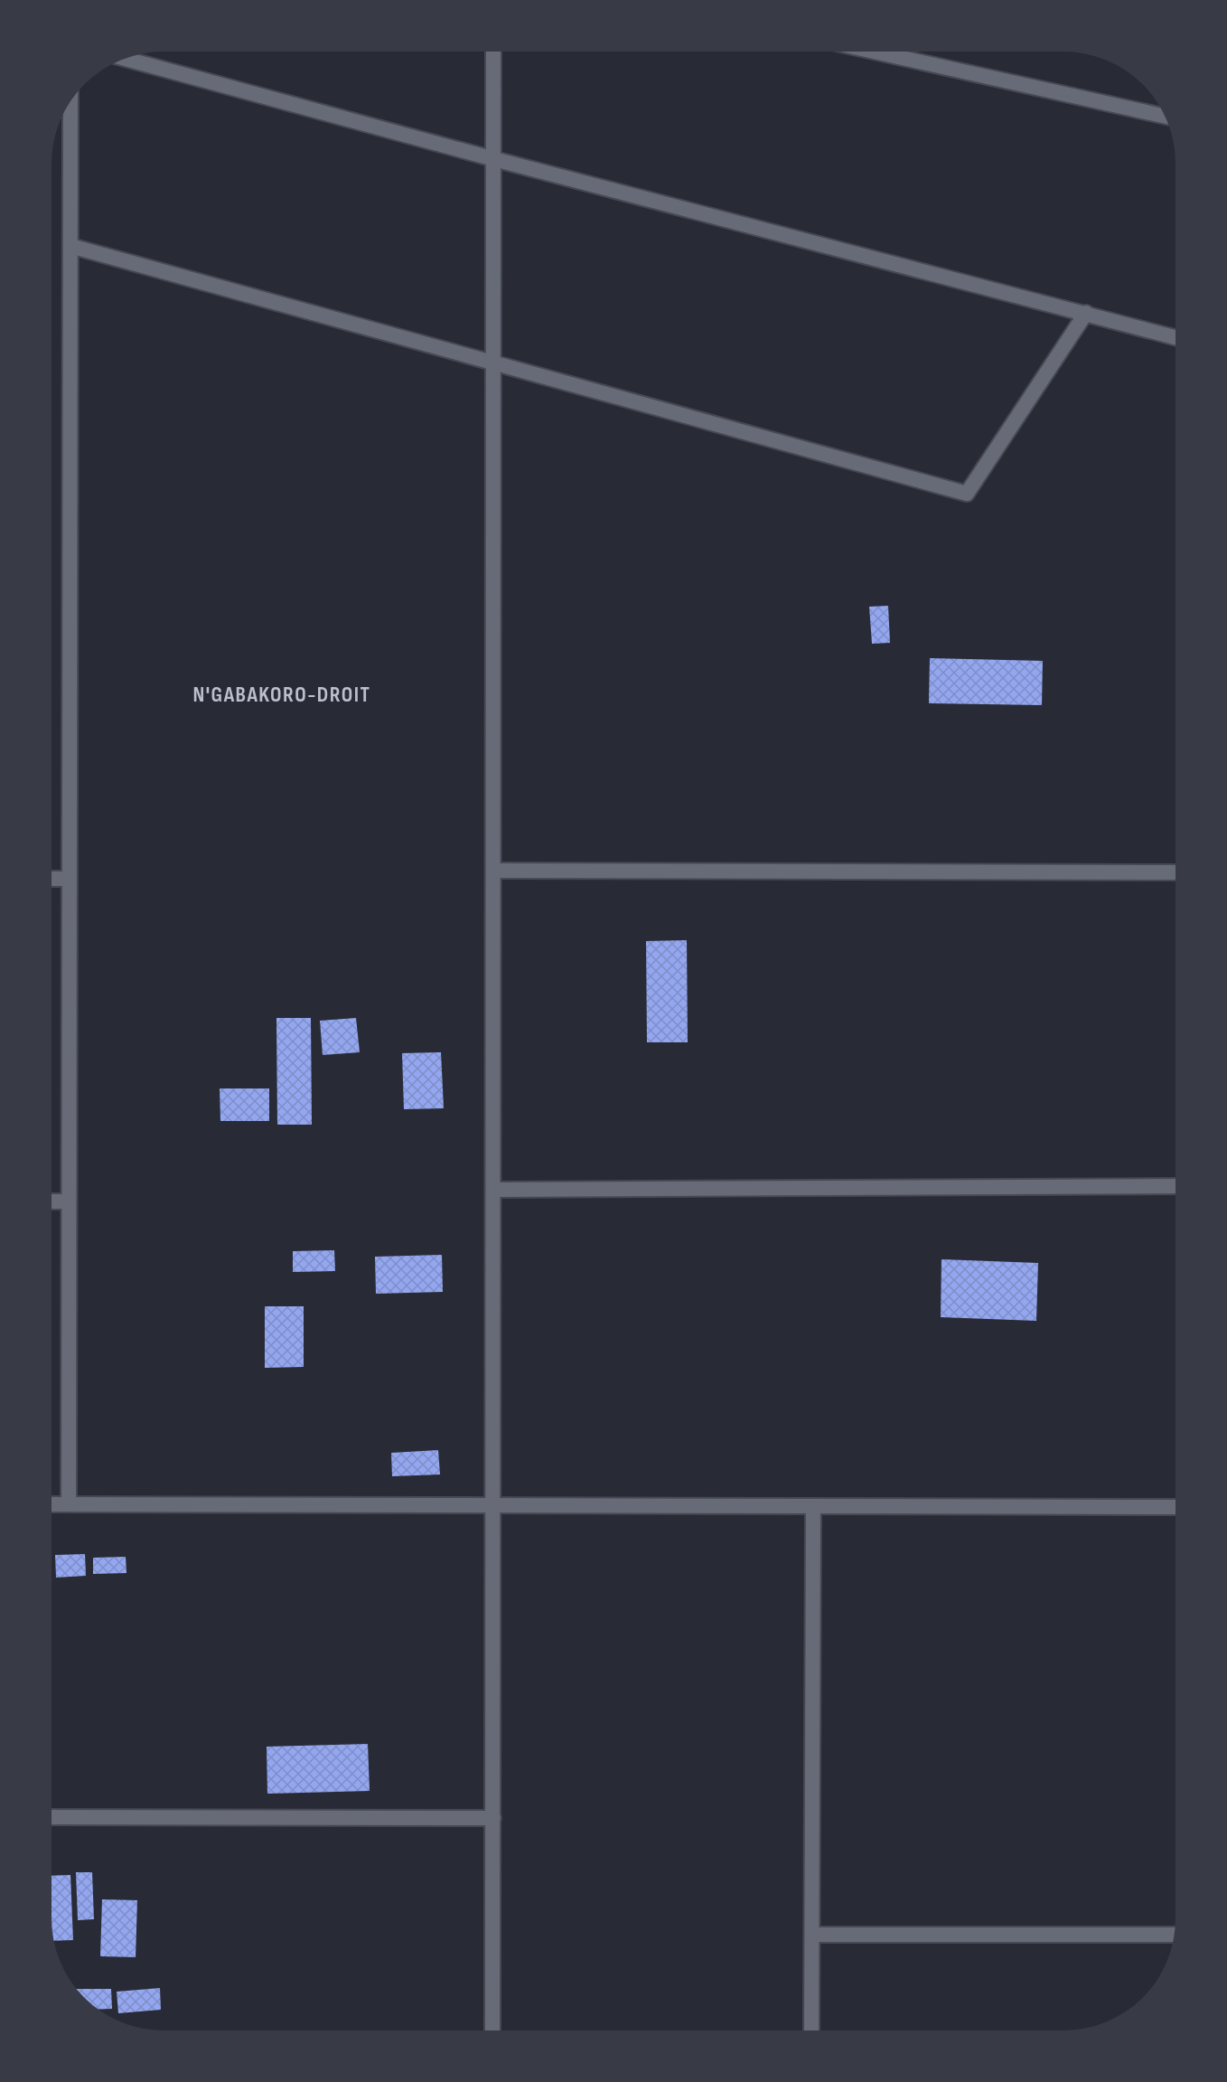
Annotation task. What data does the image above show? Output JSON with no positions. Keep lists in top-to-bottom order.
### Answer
{
  "districts": ["N'GABAKORO-DROIT"]
}
